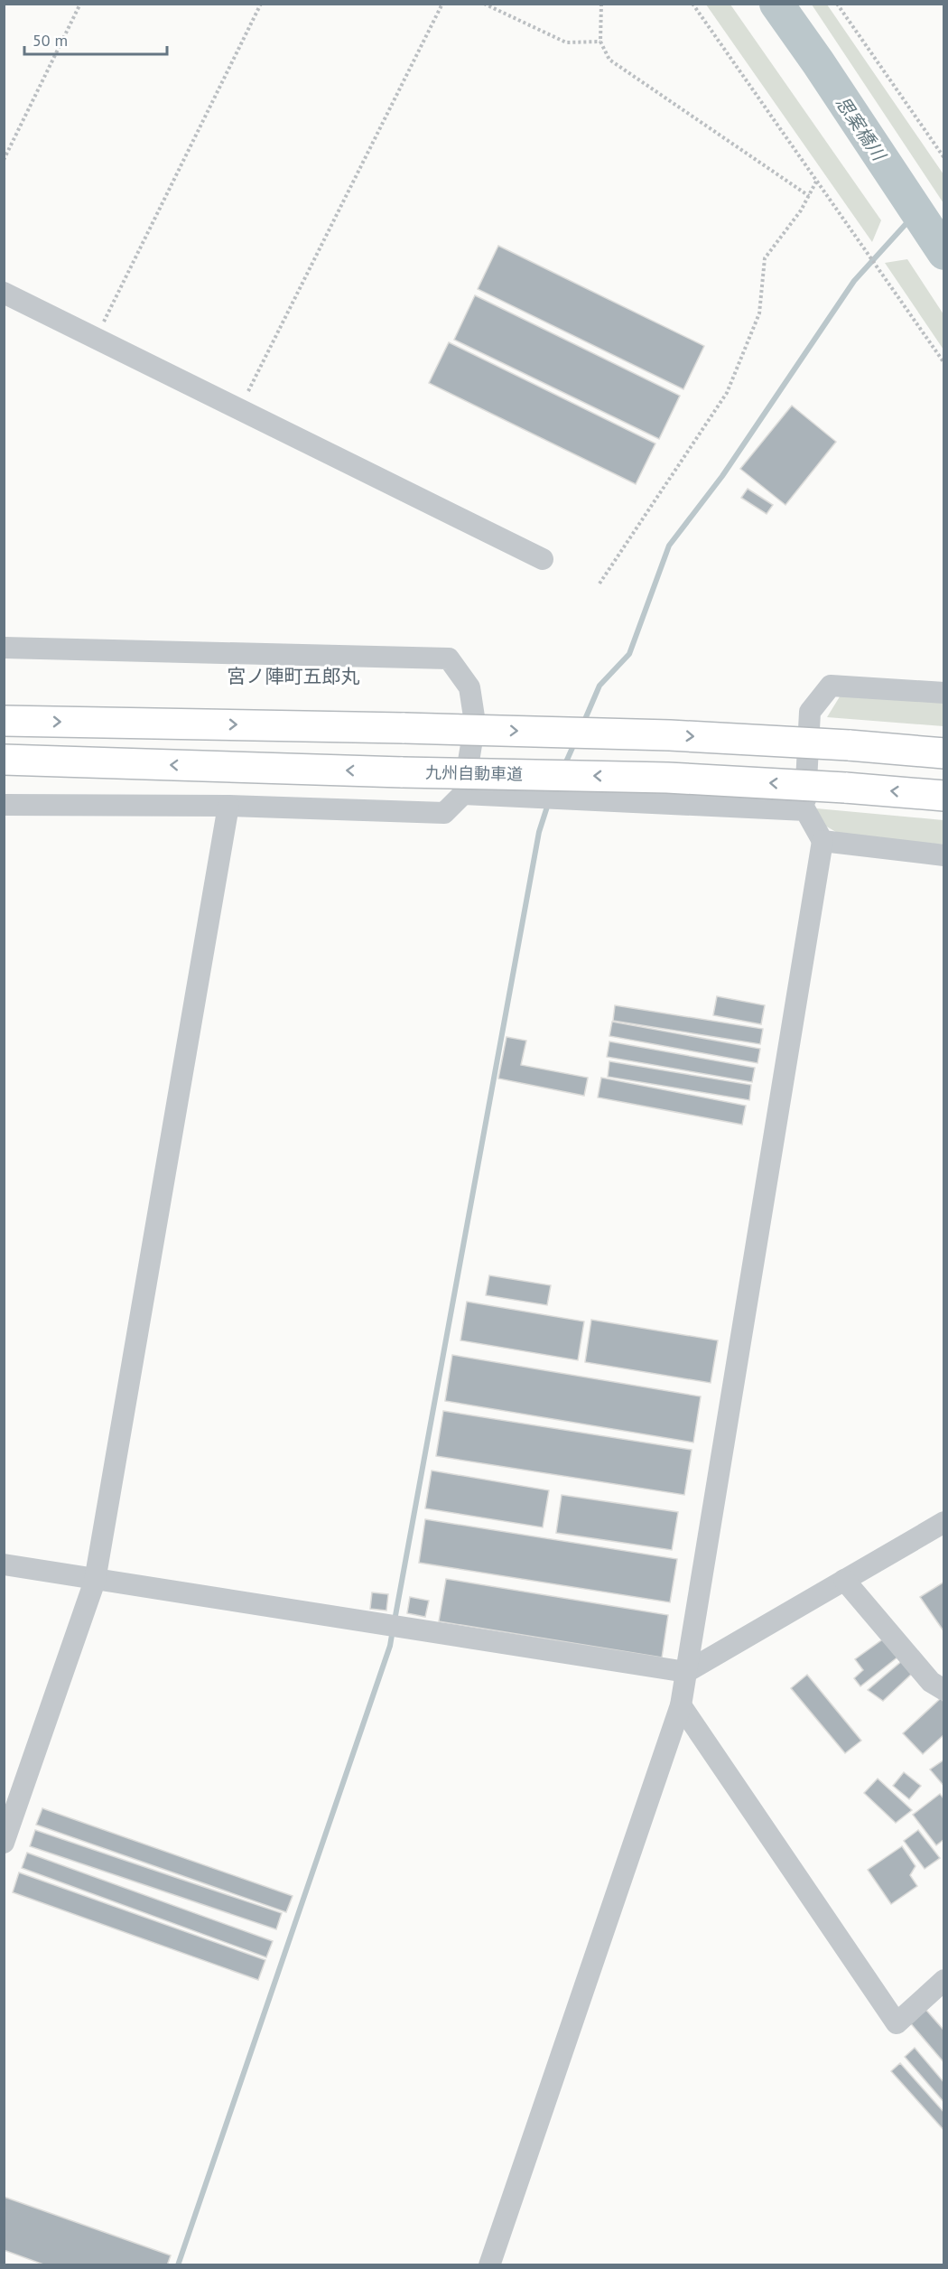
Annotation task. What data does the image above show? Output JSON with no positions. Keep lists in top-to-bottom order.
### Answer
{
  "streets": {
    "highway": ["九州自動車道"]
  },
  "districts": ["宮ノ陣町五郎丸"],
  "water": ["思案橋川"],
  "scale_bar": "50 m"
}
